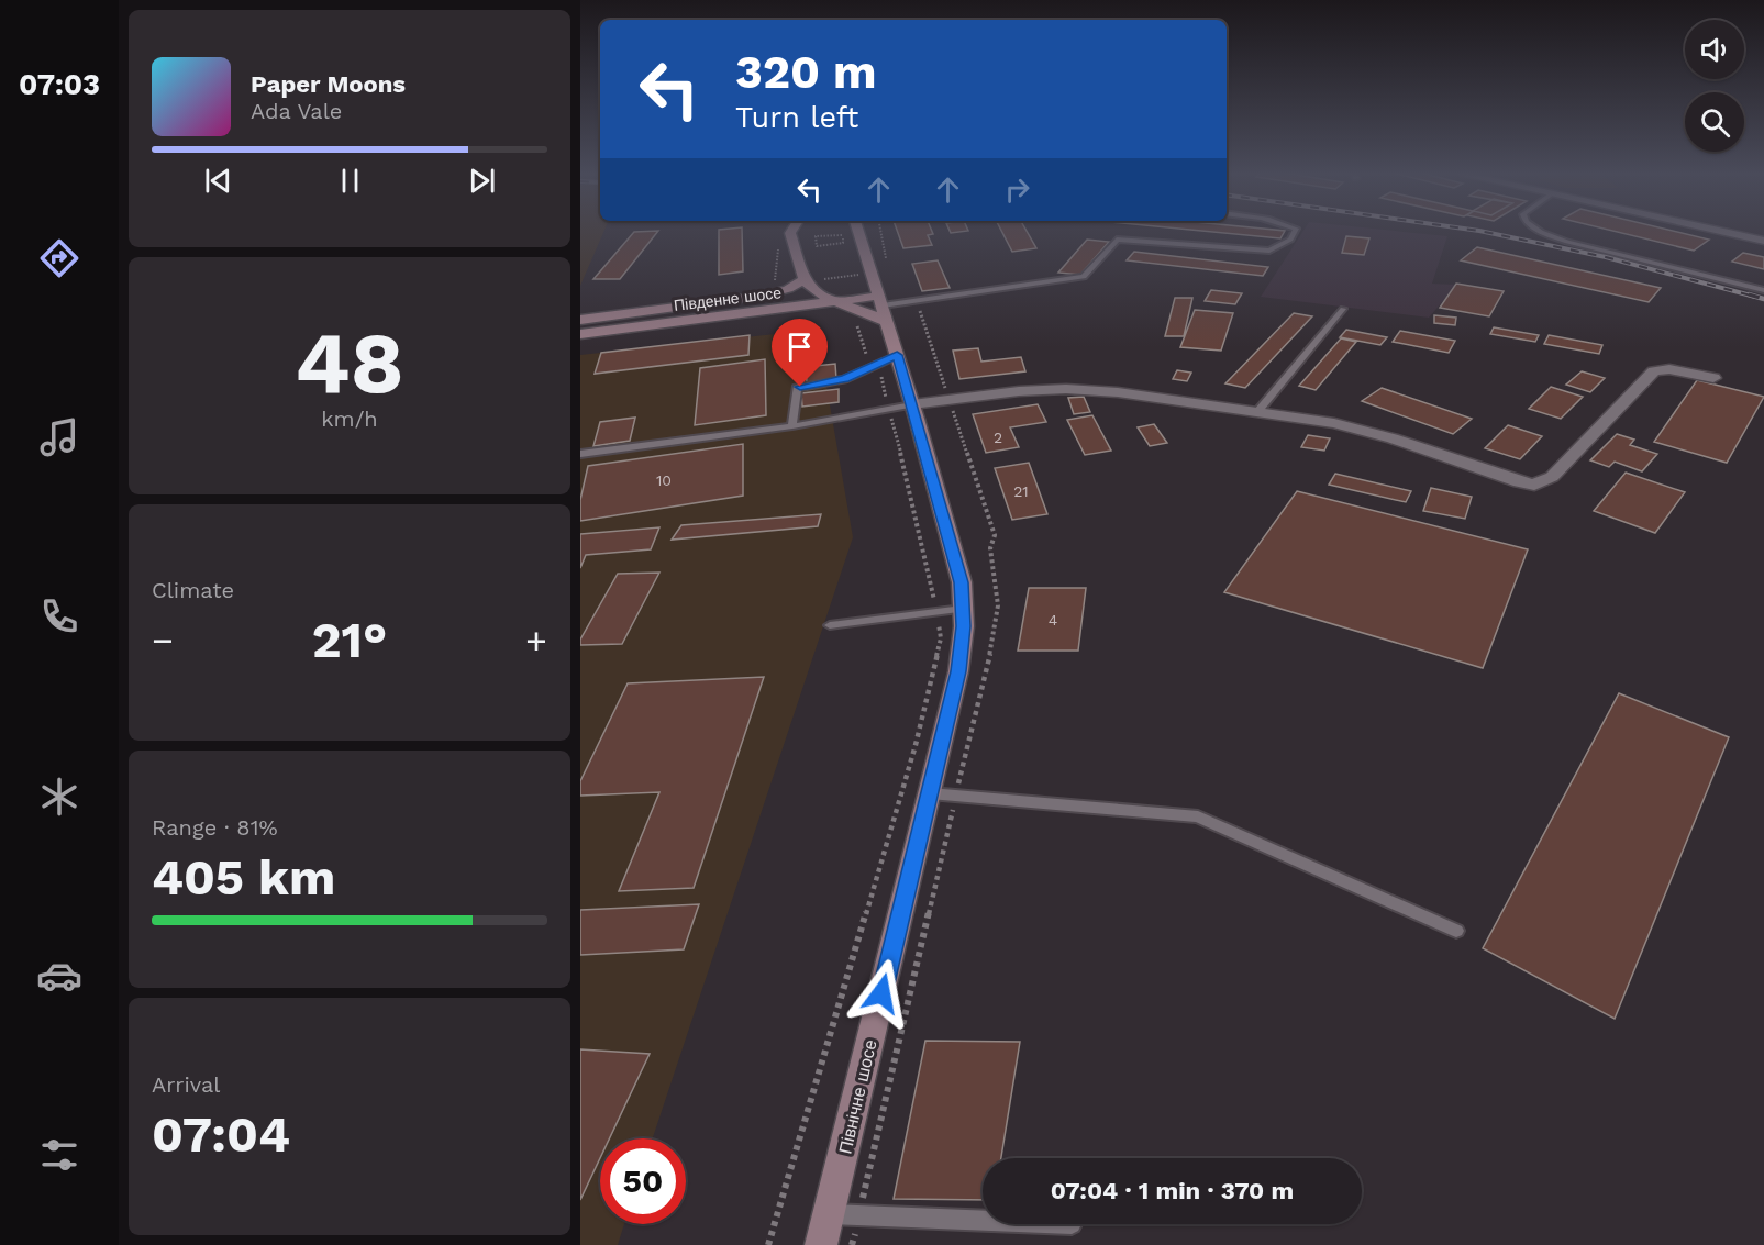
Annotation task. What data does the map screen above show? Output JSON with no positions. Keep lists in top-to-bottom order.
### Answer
{
  "streets": {
    "main road": ["Південне шосе", "Північне шосе"]
  },
  "crossings": [
    ["Південне шосе", "Північне шосе"]
  ],
  "house_numbers": [
    "2",
    "10",
    "21",
    "4"
  ],
  "page": {
    "tabs": "07:03",
    "turn": ["320 m", "Turn left"],
    "song": ["Paper Moons", "Ada Vale"],
    "tile": [
      ["48", "km/h"],
      "Climate",
      ["Range · 81%", "405 km"],
      ["Arrival", "07:04"]
    ],
    "heat": ["−", "21°", "+"],
    "limit": "50",
    "trip": "07:04 · 1 min · 370 m"
  }
}
